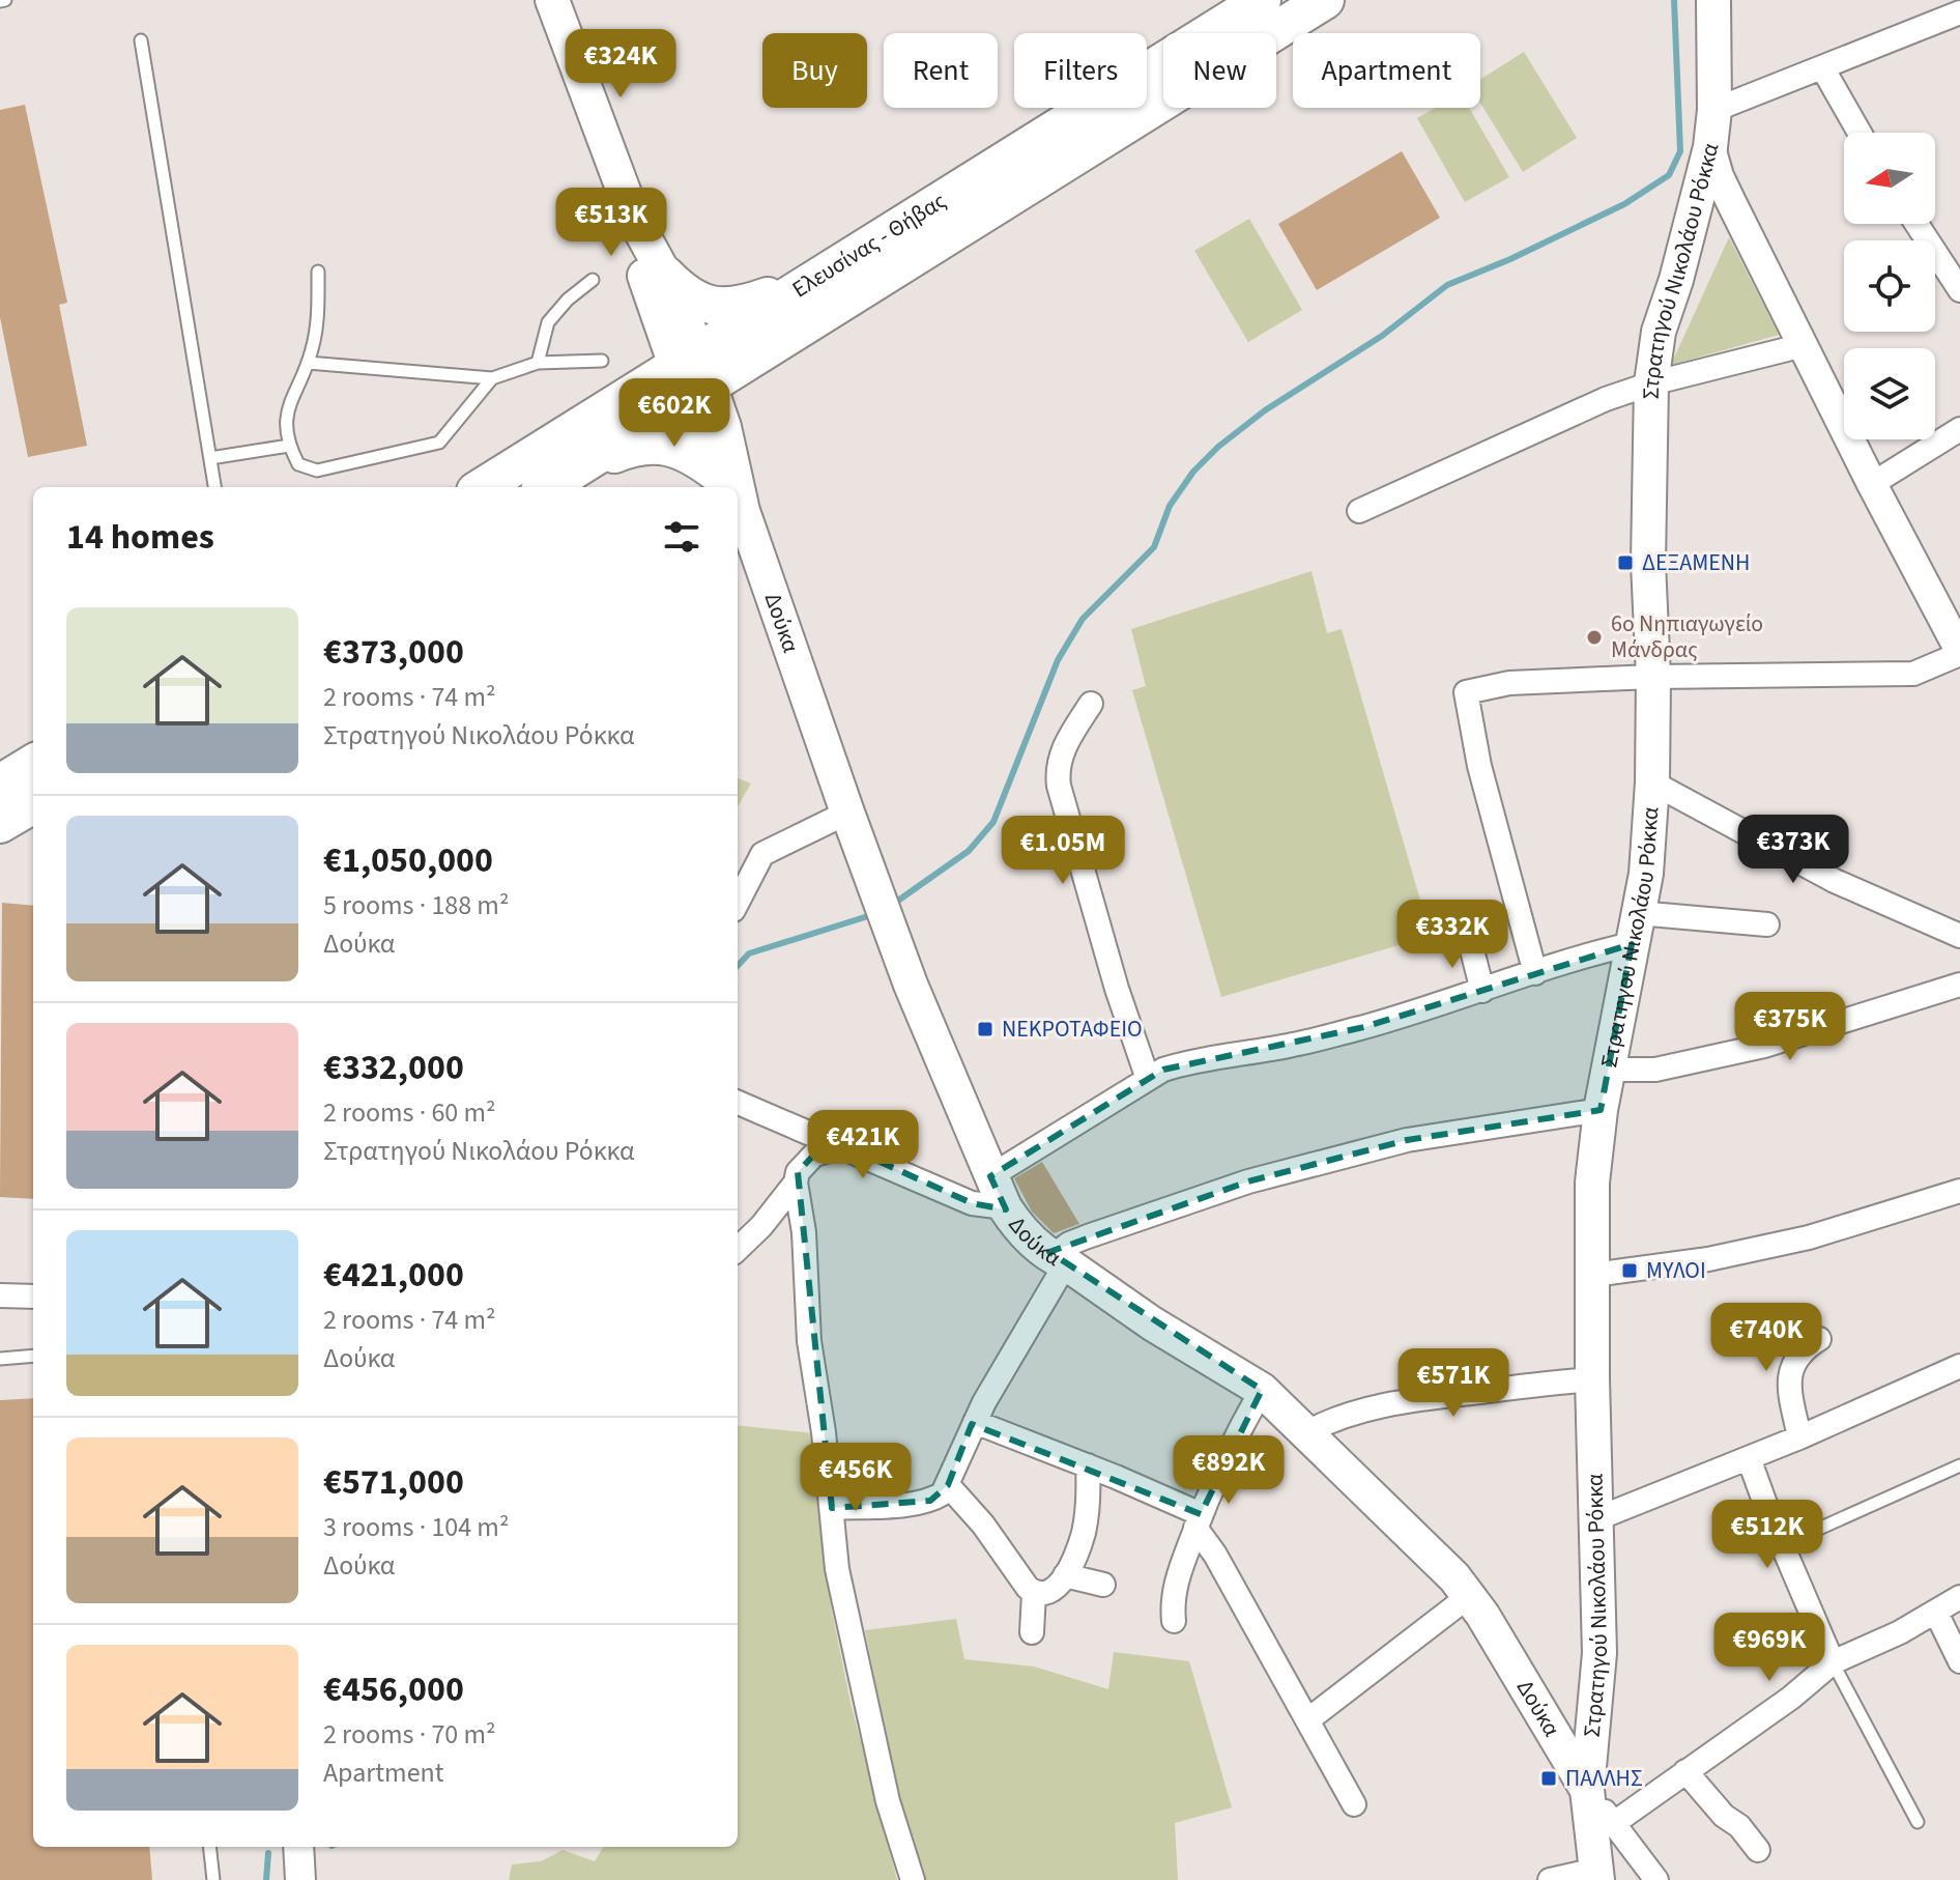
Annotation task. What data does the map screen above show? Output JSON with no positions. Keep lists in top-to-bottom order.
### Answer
{
  "streets": {
    "main road": ["Ελευσίνας - Θήβας", "Στρατηγού Νικολάου Ρόκκα", "Δούκα"]
  },
  "crossings": [
    ["Ελευσίνας - Θήβας", "Δούκα"],
    ["Στρατηγού Νικολάου Ρόκκα", "Δούκα"]
  ],
  "places": {
    "transit": [
      "ΔΕΞΑΜΕΝΗ",
      "ΝΕΚΡΟΤΑΦΕΙΟ",
      "ΜΥΛΟΙ",
      "ΠΑΛΛΗΣ"
    ],
    "other": ["6ο Νηπιαγωγείο Μάνδρας"]
  },
  "north": "left",
  "page": {
    "price": [
      "€324K",
      "€513K",
      "€602K",
      "€373K",
      "€1.05M",
      "€332K",
      "€375K",
      "€421K",
      "€740K",
      "€571K",
      "€892K",
      "€456K",
      "€512K",
      "€969K"
    ],
    "chip": [
      "Buy",
      "Rent",
      "Filters",
      "New",
      "Apartment"
    ],
    "heading": "14 homes",
    "list": [
      {
        "name": "€373,000",
        "note": "2 rooms · 74 m² · Στρατηγού Νικολάου Ρόκκα"
      },
      {
        "name": "€1,050,000",
        "note": "5 rooms · 188 m² · Δούκα"
      },
      {
        "name": "€332,000",
        "note": "2 rooms · 60 m² · Στρατηγού Νικολάου Ρόκκα"
      },
      {
        "name": "€421,000",
        "note": "2 rooms · 74 m² · Δούκα"
      },
      {
        "name": "€571,000",
        "note": "3 rooms · 104 m² · Δούκα"
      },
      {
        "name": "€456,000",
        "note": "2 rooms · 70 m² · Apartment"
      }
    ]
  }
}
